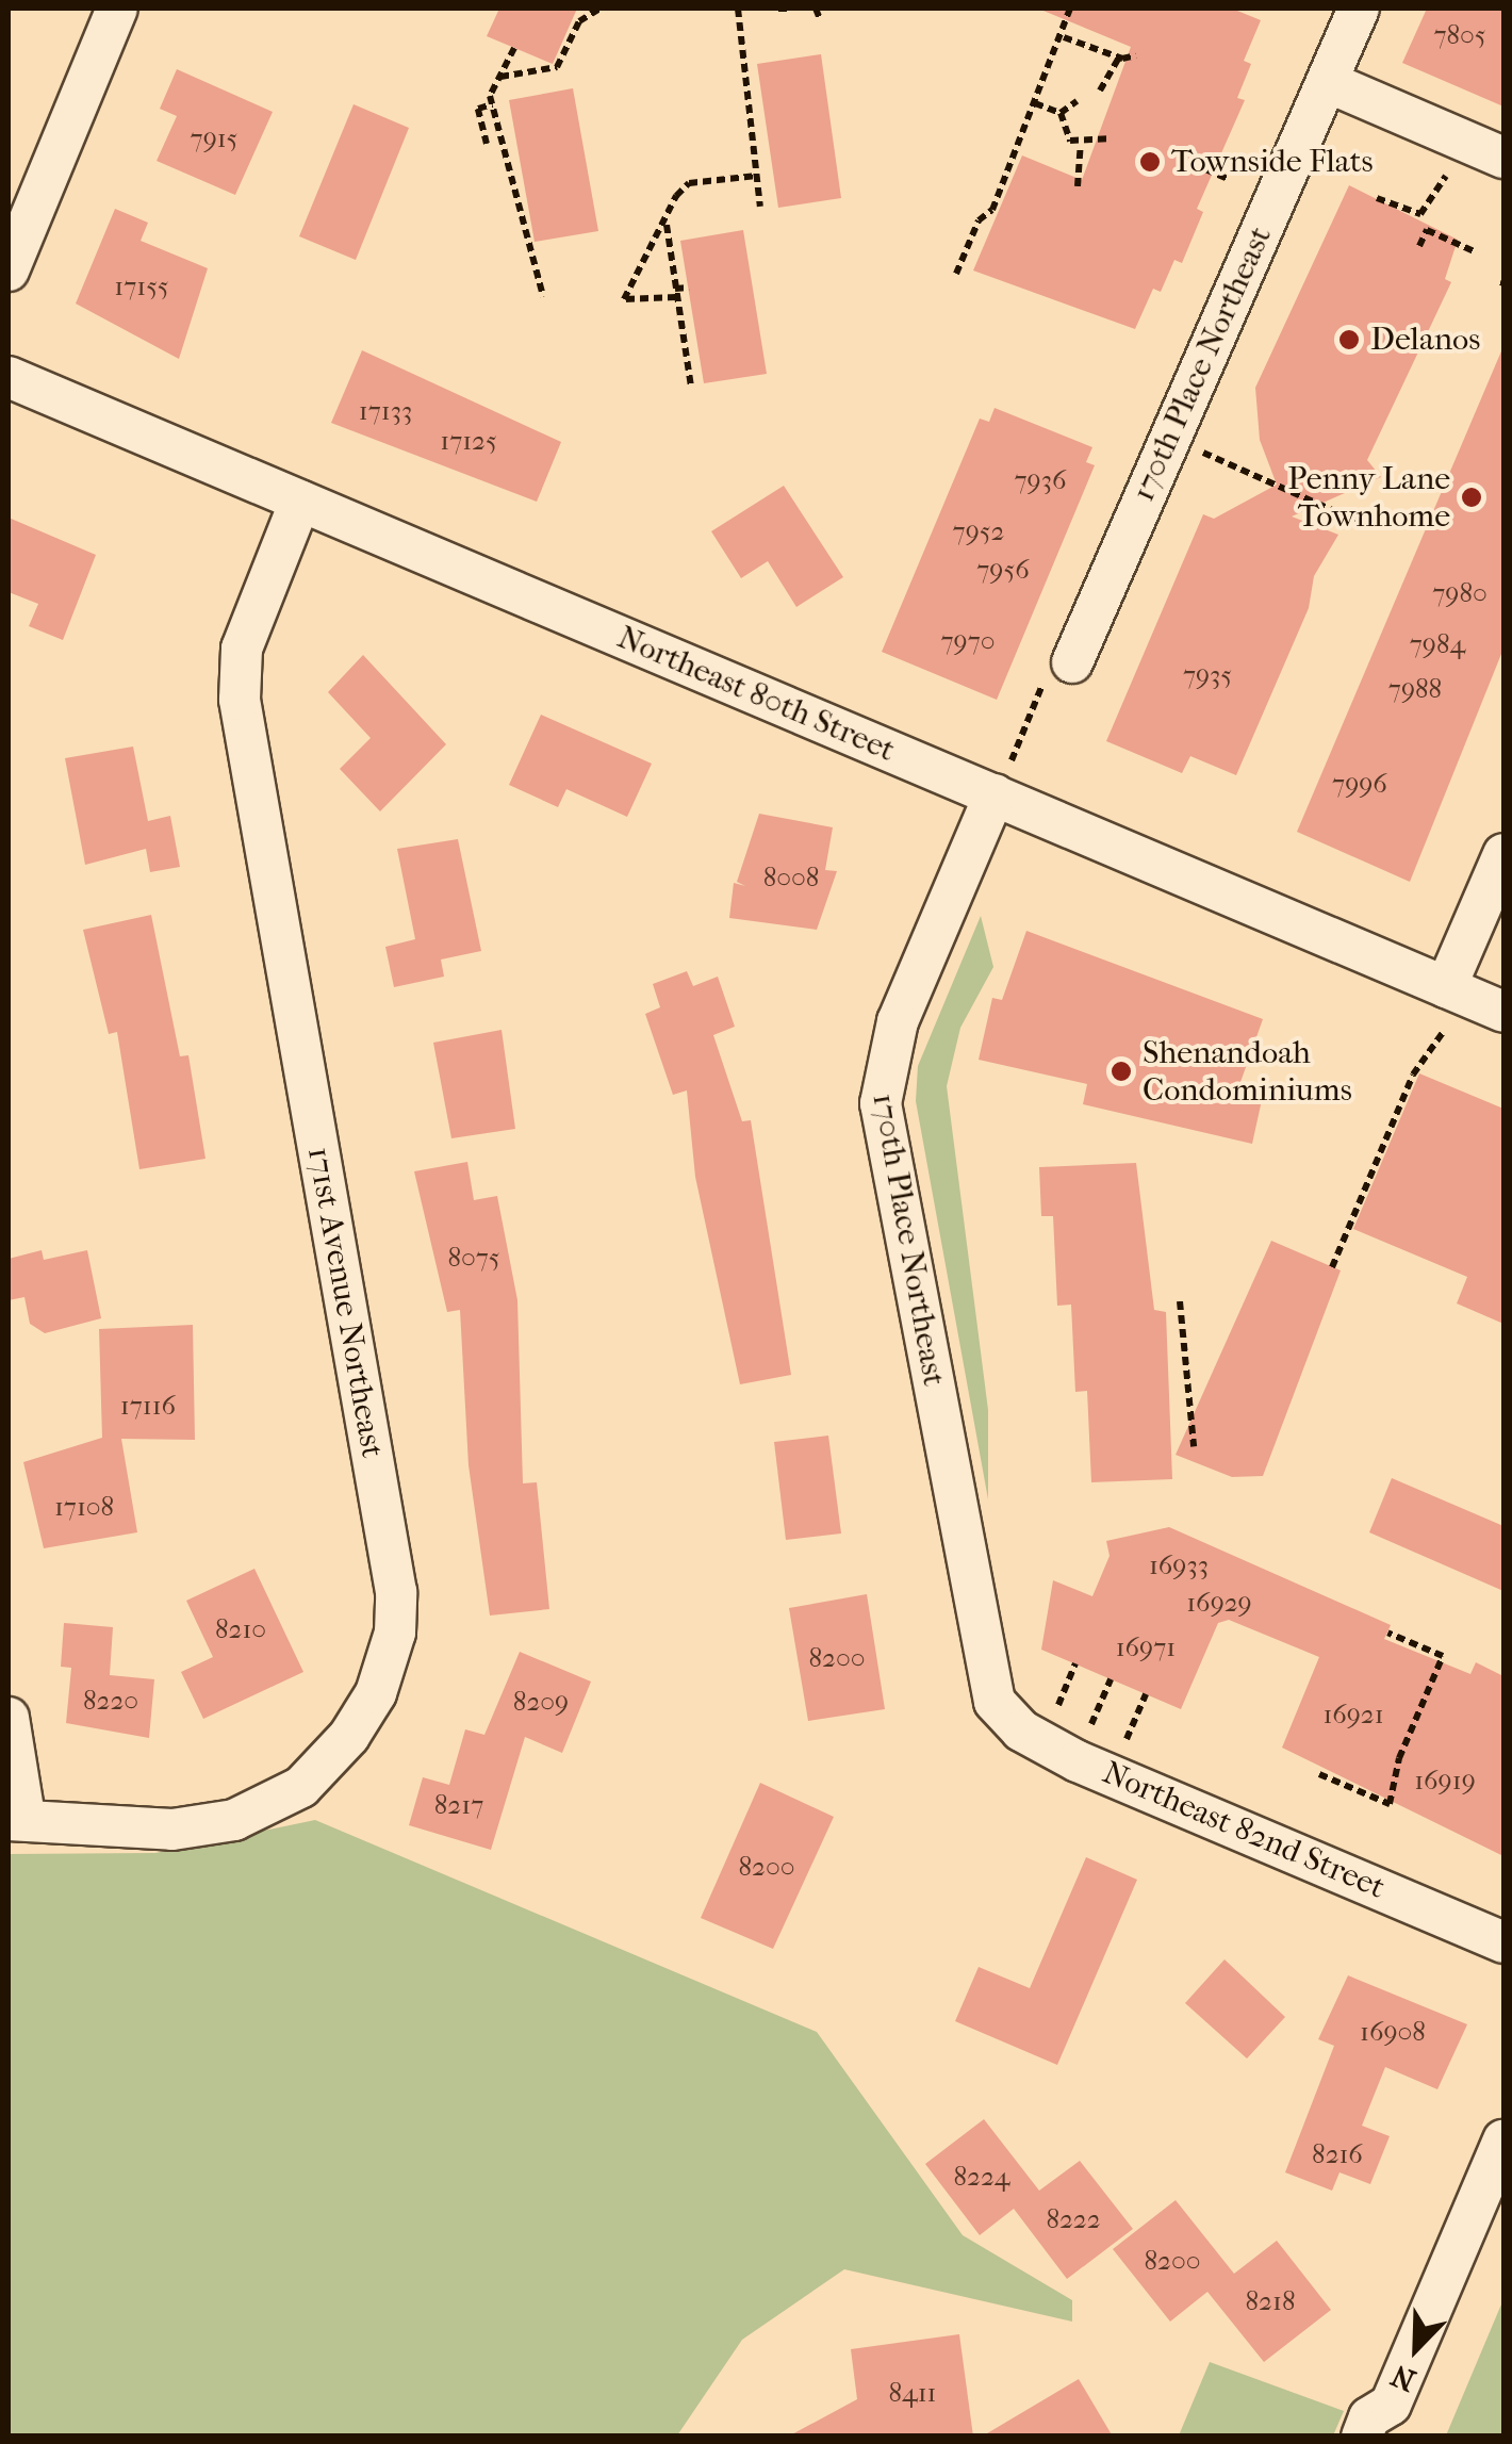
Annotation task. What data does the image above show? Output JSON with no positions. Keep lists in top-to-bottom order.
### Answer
{
  "streets": {
    "street": [
      "170th Place Northeast",
      "Northeast 80th Street",
      "171st Avenue Northeast",
      "Northeast 82nd Street"
    ]
  },
  "crossings": [
    ["170th Place Northeast", "Northeast 80th Street"],
    ["170th Place Northeast", "Northeast 82nd Street"],
    ["Northeast 80th Street", "171st Avenue Northeast"]
  ],
  "places": [
    "Townside Flats",
    "Delanos",
    "Penny Lane Townhome",
    "Shenandoah Condominiums"
  ],
  "house_numbers": [
    "7805",
    "7915",
    "17155",
    "17133",
    "17125",
    "7936",
    "7952",
    "7956",
    "7980",
    "7970",
    "7984",
    "7935",
    "7988",
    "7996",
    "8008",
    "8075",
    "17116",
    "17108",
    "16933",
    "16929",
    "8210",
    "16971",
    "8200",
    "8220",
    "8209",
    "16921",
    "16919",
    "8217",
    "8200",
    "16908",
    "8216",
    "8224",
    "8222",
    "8200",
    "8218",
    "8411"
  ],
  "north": "bottom left"
}
